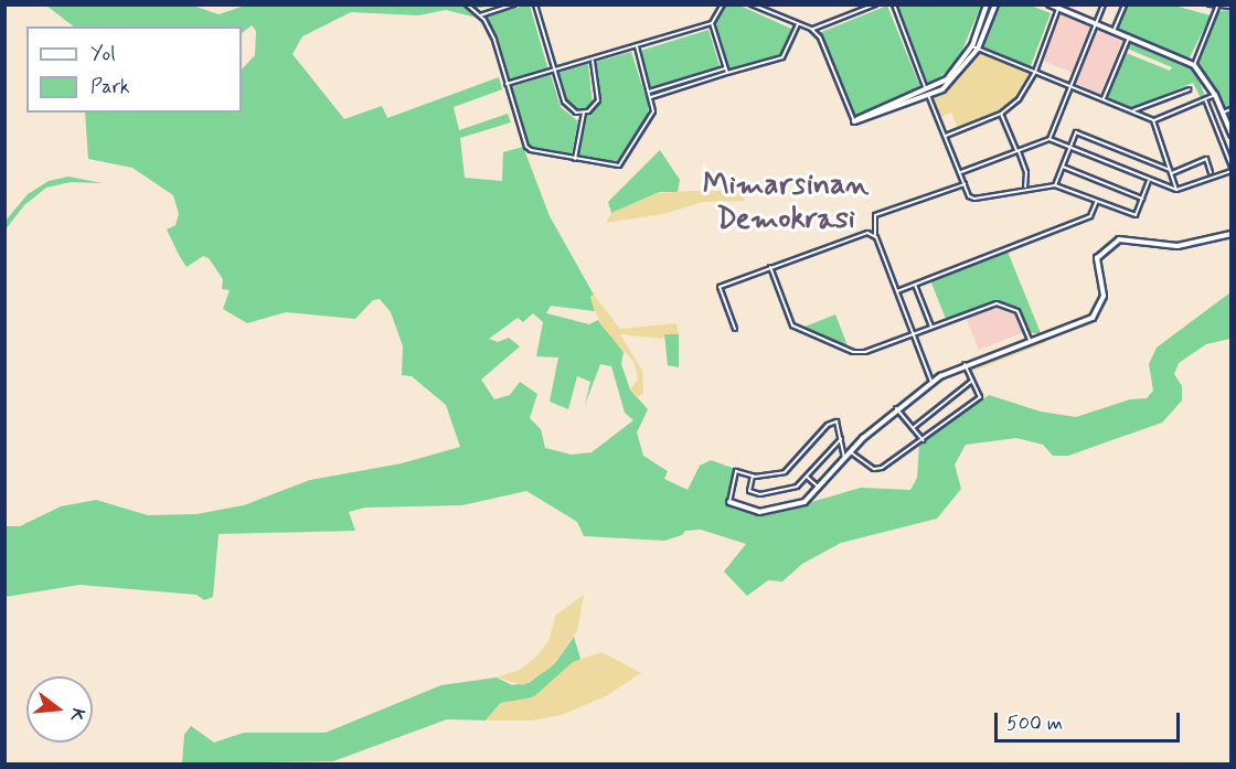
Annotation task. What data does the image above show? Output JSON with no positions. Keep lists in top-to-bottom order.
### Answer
{
  "districts": ["Mimarsinan Demokrasi"],
  "legend": ["Yol", "Park"],
  "scale_bar": "500 m",
  "north": "right"
}
